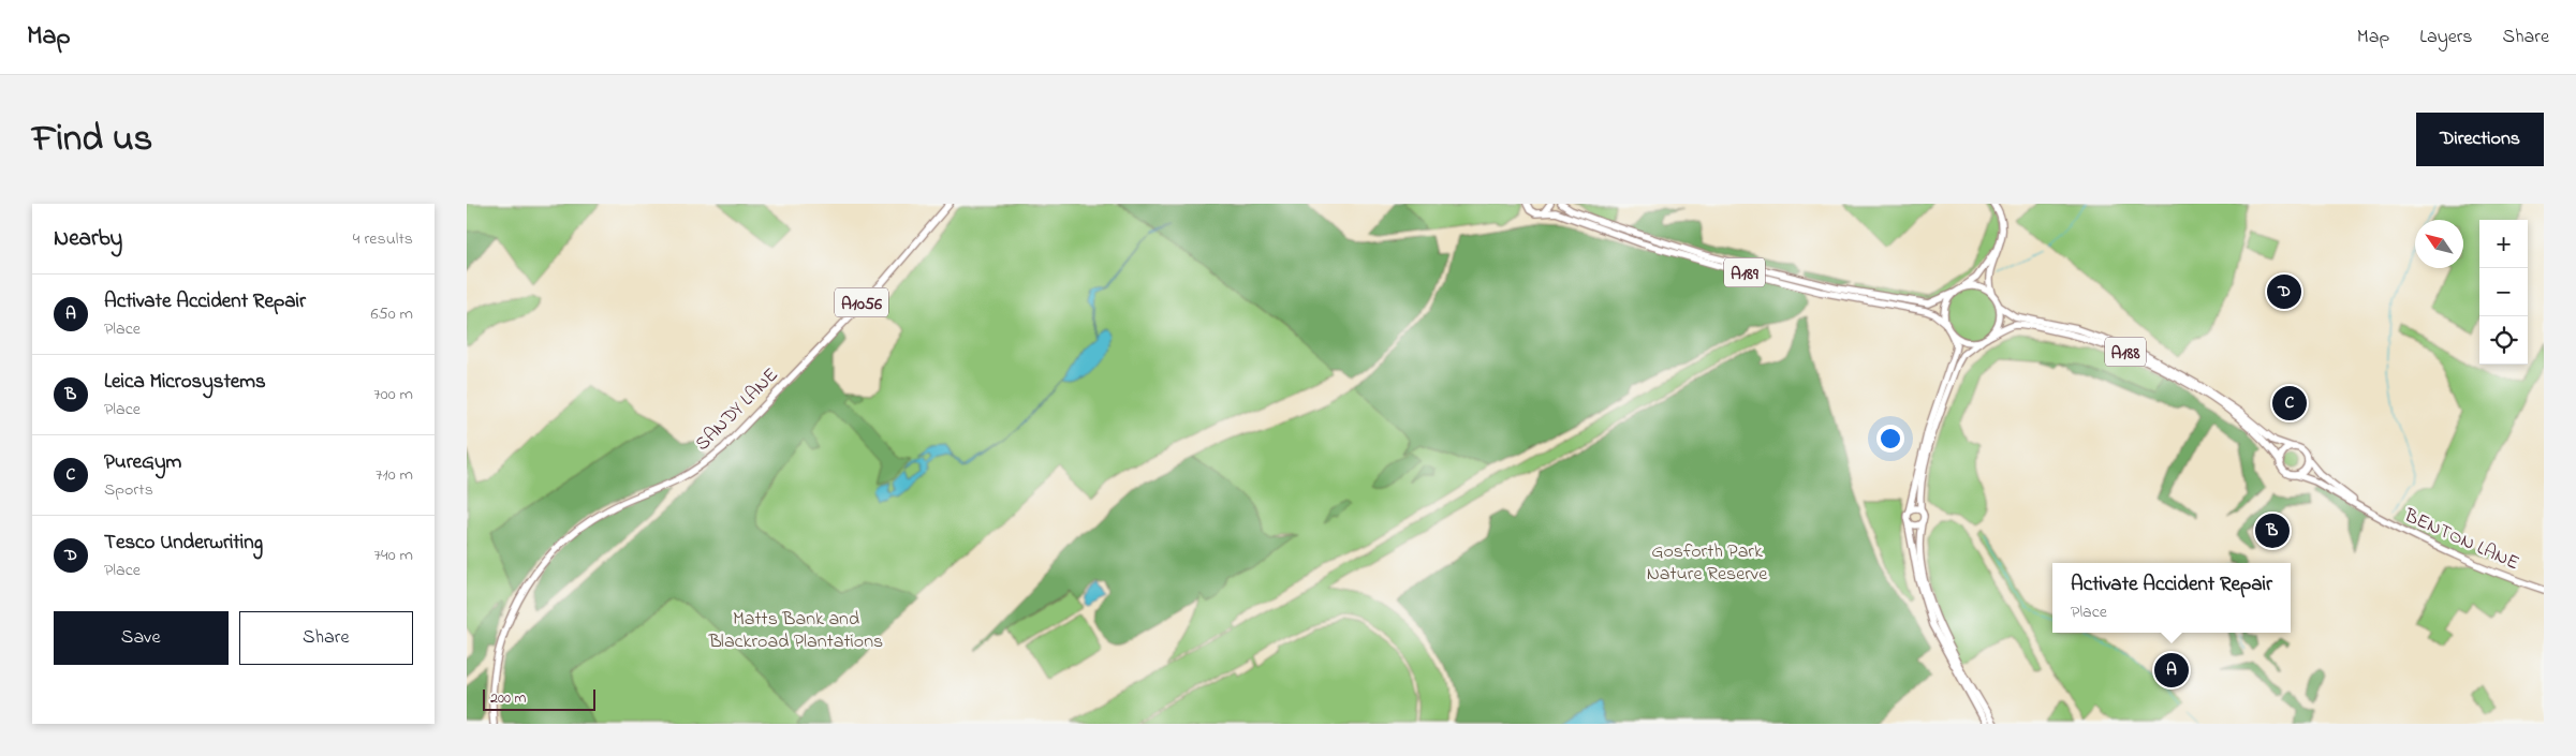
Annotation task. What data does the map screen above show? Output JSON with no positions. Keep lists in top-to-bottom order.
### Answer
{
  "streets": {
    "main road": [
      "A189",
      "A1056",
      "A188",
      "SANDY LANE",
      "BENTON LANE"
    ]
  },
  "crossings": [
    ["A189", "A188"],
    ["A188", "BENTON LANE"]
  ],
  "parks": ["Gosforth Park Nature Reserve", "Matts Bank and Blackroad Plantations"],
  "scale_bar": "200 m",
  "north": "top left",
  "page": {
    "header": "Map",
    "nav": ["Map", "Layers", "Share"],
    "title": "Find us",
    "buttons": [
      "Directions",
      ["Save", "Share"]
    ],
    "heading": ["Nearby", "4 results"],
    "map_buttons": ["+", "−"],
    "pins": [
      "D",
      "C",
      "B",
      "A"
    ],
    "list": [
      {
        "mark": "A",
        "name": "Activate Accident Repair",
        "note": "Place",
        "value": "650 m"
      },
      {
        "mark": "B",
        "name": "Leica Microsystems",
        "note": "Place",
        "value": "700 m"
      },
      {
        "mark": "C",
        "name": "PureGym",
        "note": "Sports",
        "value": "710 m"
      },
      {
        "mark": "D",
        "name": "Tesco Underwriting",
        "note": "Place",
        "value": "740 m"
      }
    ],
    "popup": ["Activate Accident Repair", "Place"],
    "scale": "200 m"
  }
}
